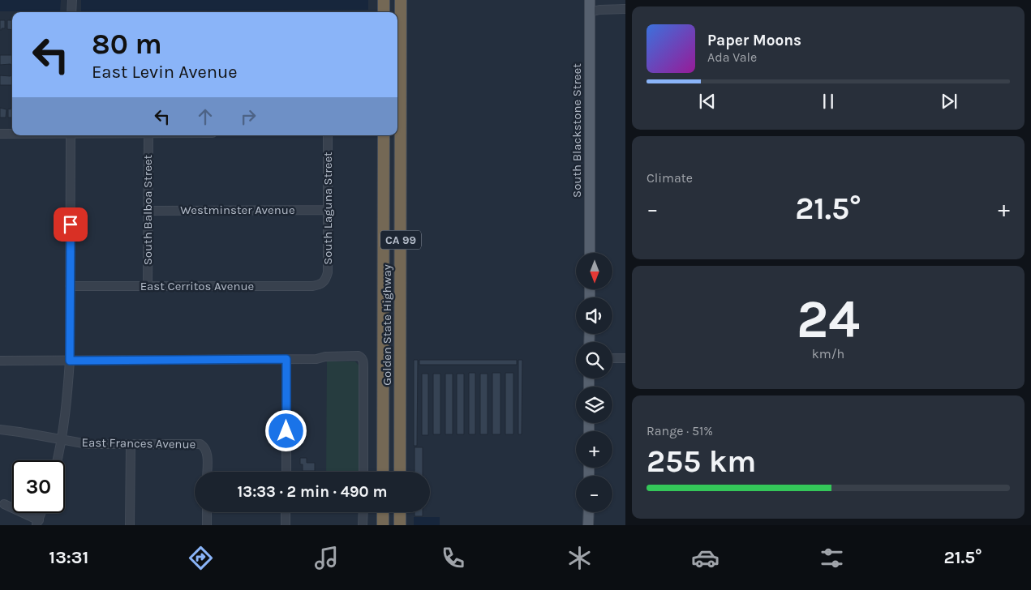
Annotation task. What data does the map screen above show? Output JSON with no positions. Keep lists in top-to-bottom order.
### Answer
{
  "streets": {
    "highway": ["CA 99", "Golden State Highway"],
    "main road": ["South Blackstone Street"],
    "street": [
      "South Laguna Street",
      "South Balboa Street",
      "Westminster Avenue",
      "East Cerritos Avenue",
      "East Frances Avenue"
    ]
  },
  "crossings": [
    ["South Laguna Street", "Westminster Avenue"],
    ["South Laguna Street", "East Cerritos Avenue"],
    ["South Balboa Street", "Westminster Avenue"],
    ["South Balboa Street", "East Cerritos Avenue"]
  ],
  "north": "bottom",
  "page": {
    "turn": ["80 m", "East Levin Avenue"],
    "song": ["Paper Moons", "Ada Vale"],
    "tile": [
      "Climate",
      ["24", "km/h"],
      ["Range · 51%", "255 km"]
    ],
    "heat": ["−", "21.5°", "+"],
    "map_buttons": ["+", "−"],
    "limit": "30",
    "trip": "13:33 · 2 min · 490 m",
    "tabs": ["13:31", "21.5°"]
  }
}
